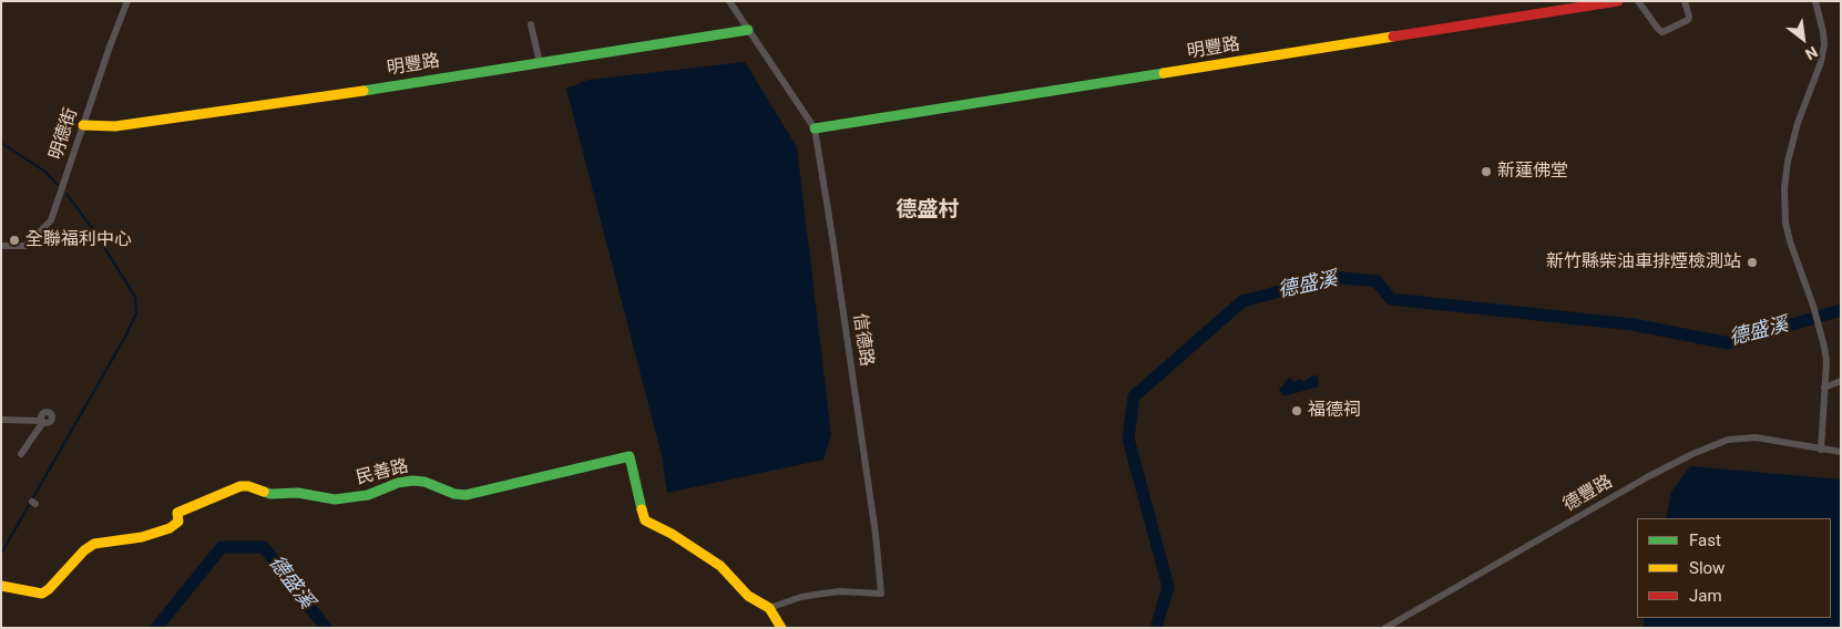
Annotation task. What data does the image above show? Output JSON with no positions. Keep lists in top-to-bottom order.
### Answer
{
  "streets": {
    "street": [
      "明豐路",
      "明德街",
      "信德路",
      "民善路",
      "德豐路"
    ]
  },
  "crossings": [
    ["明豐路", "明德街"],
    ["明豐路", "信德路"],
    ["信德路", "民善路"]
  ],
  "districts": ["德盛村"],
  "water": ["德盛溪"],
  "places": [
    "新蓮佛堂",
    "全聯福利中心",
    "新竹縣柴油車排煙檢測站",
    "福德祠"
  ],
  "legend": ["Fast", "Slow", "Jam"],
  "north": "bottom right"
}
